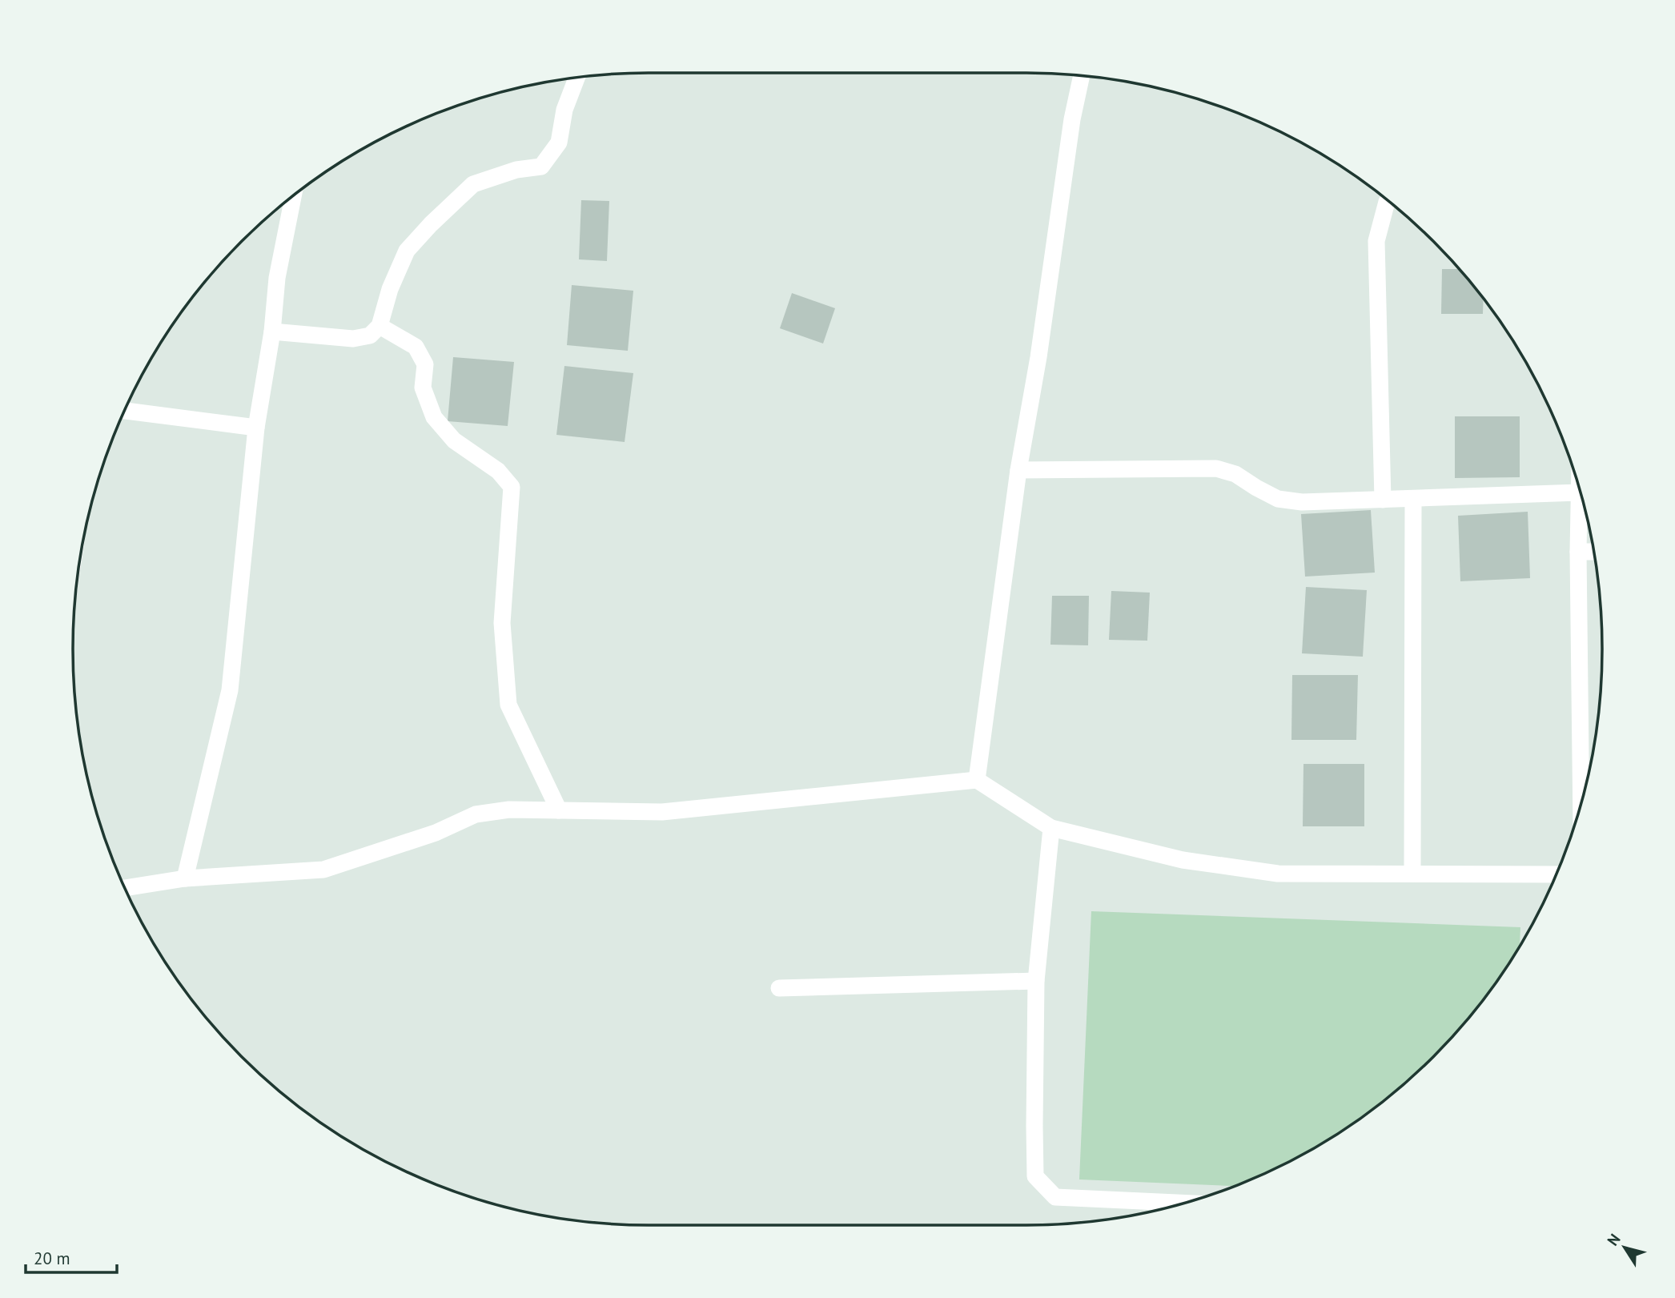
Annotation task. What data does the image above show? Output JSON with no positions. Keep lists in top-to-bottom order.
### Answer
{
  "scale_bar": "20 m",
  "north": "top left"
}
